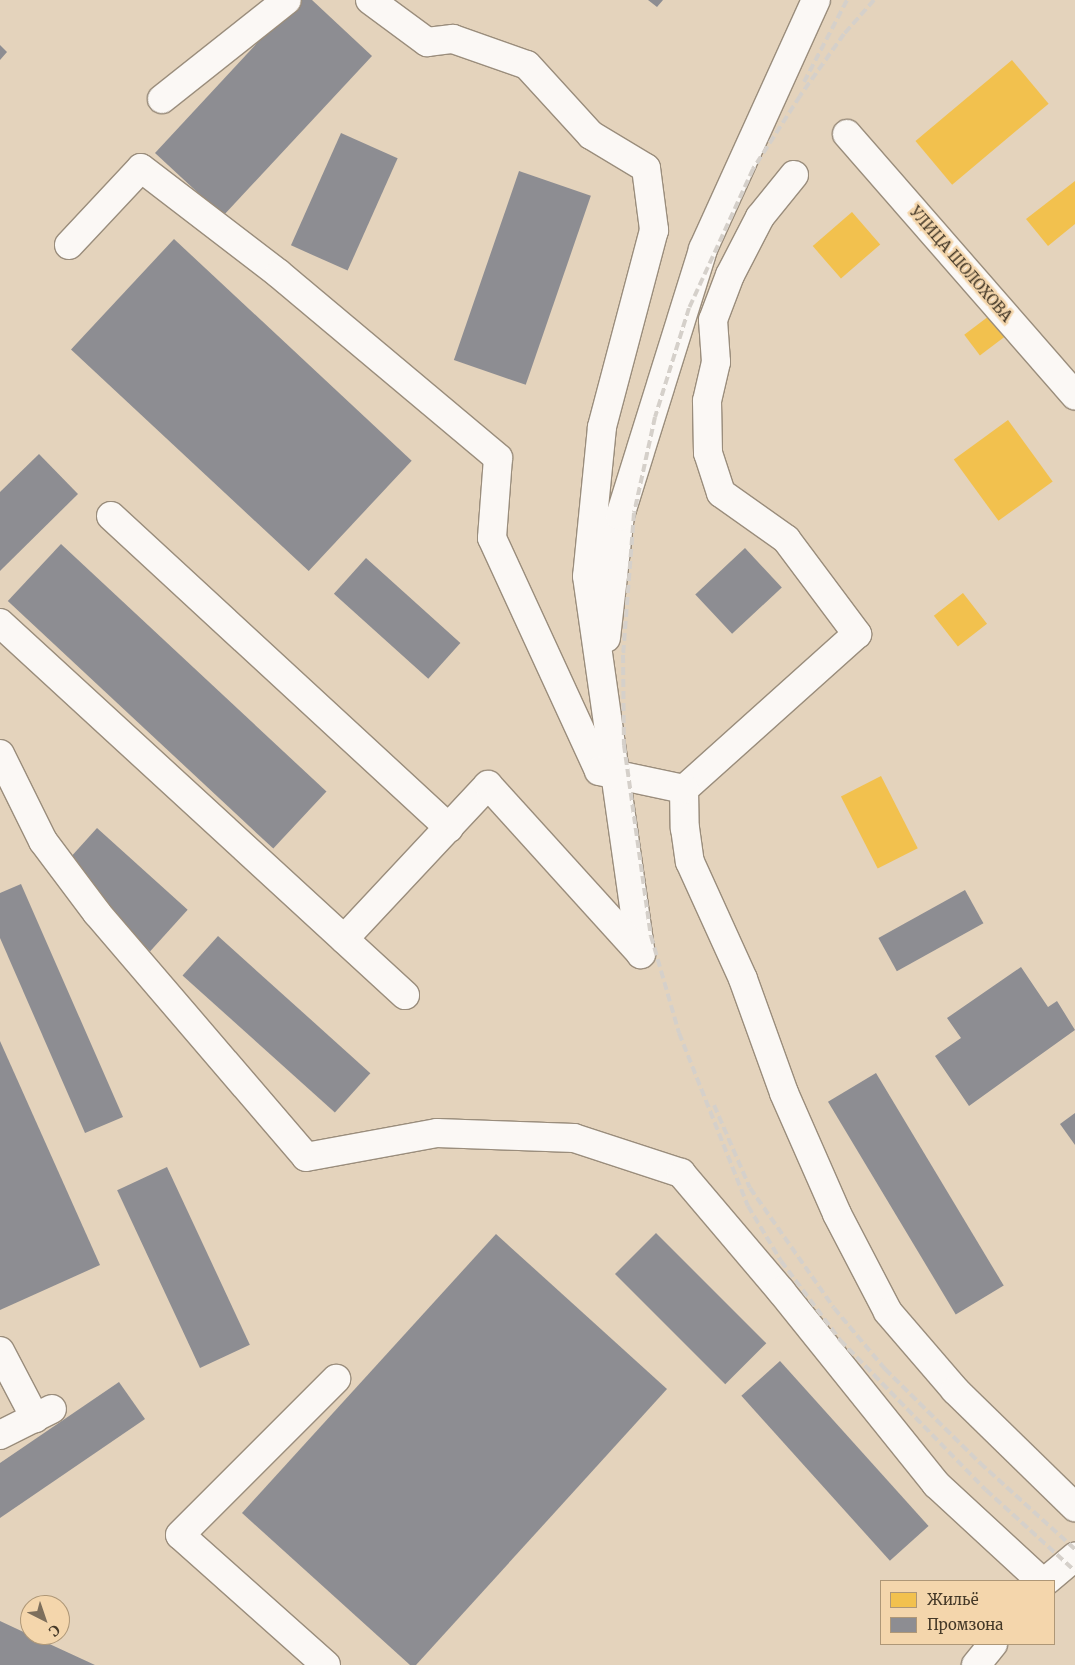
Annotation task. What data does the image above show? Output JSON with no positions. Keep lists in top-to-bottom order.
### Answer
{
  "streets": {
    "street": ["УЛИЦА ШОЛОХОВА"]
  },
  "legend": ["Жильё", "Промзона"],
  "north": "bottom right"
}
